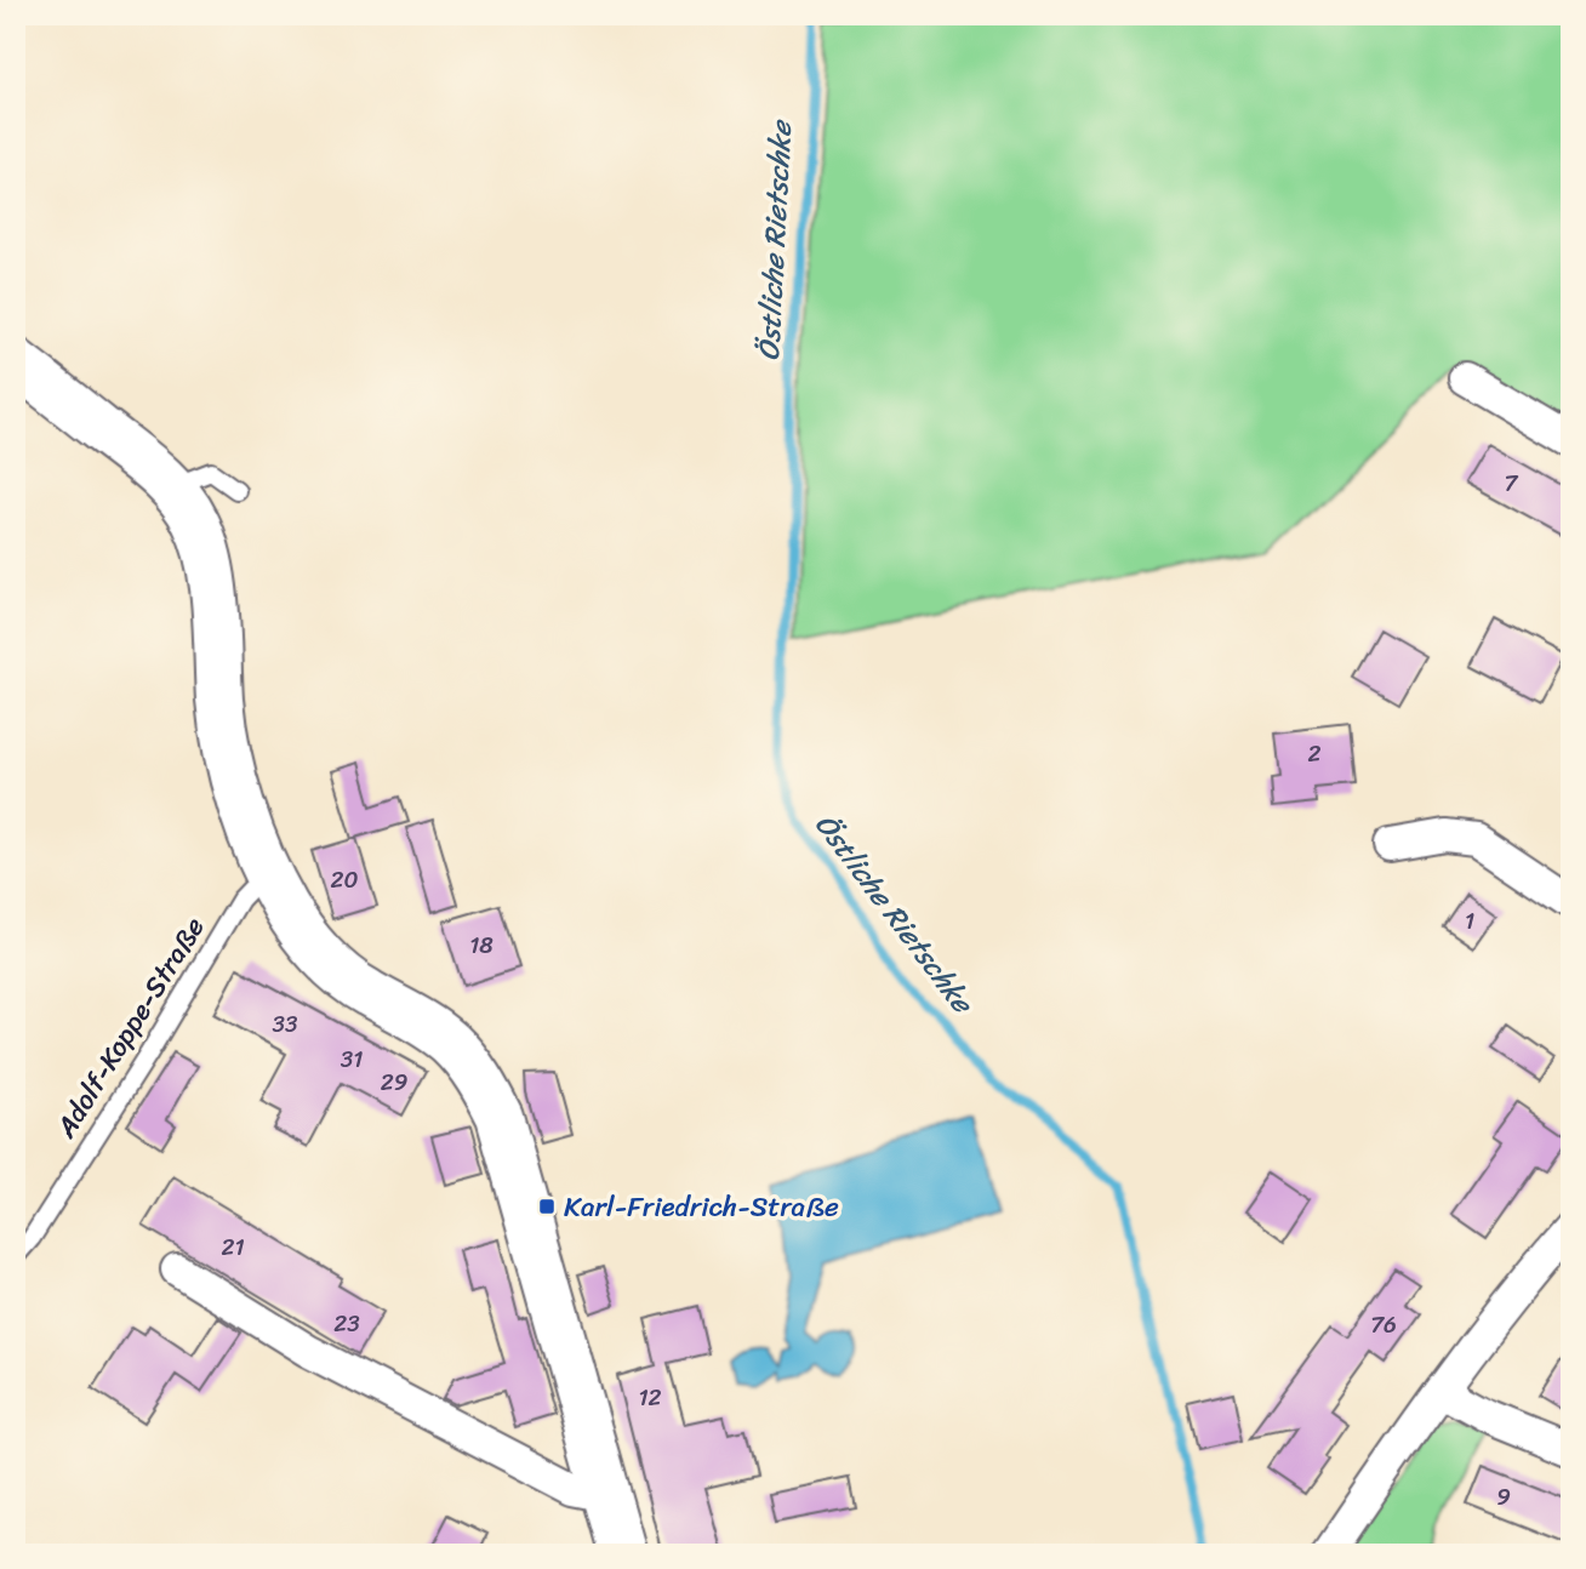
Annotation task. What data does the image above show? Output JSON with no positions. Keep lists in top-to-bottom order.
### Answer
{
  "streets": {
    "lane": ["Adolf-Koppe-Straße"]
  },
  "water": ["Östliche Rietschke"],
  "places": {
    "transit": ["Karl-Friedrich-Straße"]
  },
  "house_numbers": [
    "7",
    "2",
    "20",
    "1",
    "18",
    "33",
    "31",
    "29",
    "21",
    "23",
    "76",
    "12",
    "9"
  ]
}
